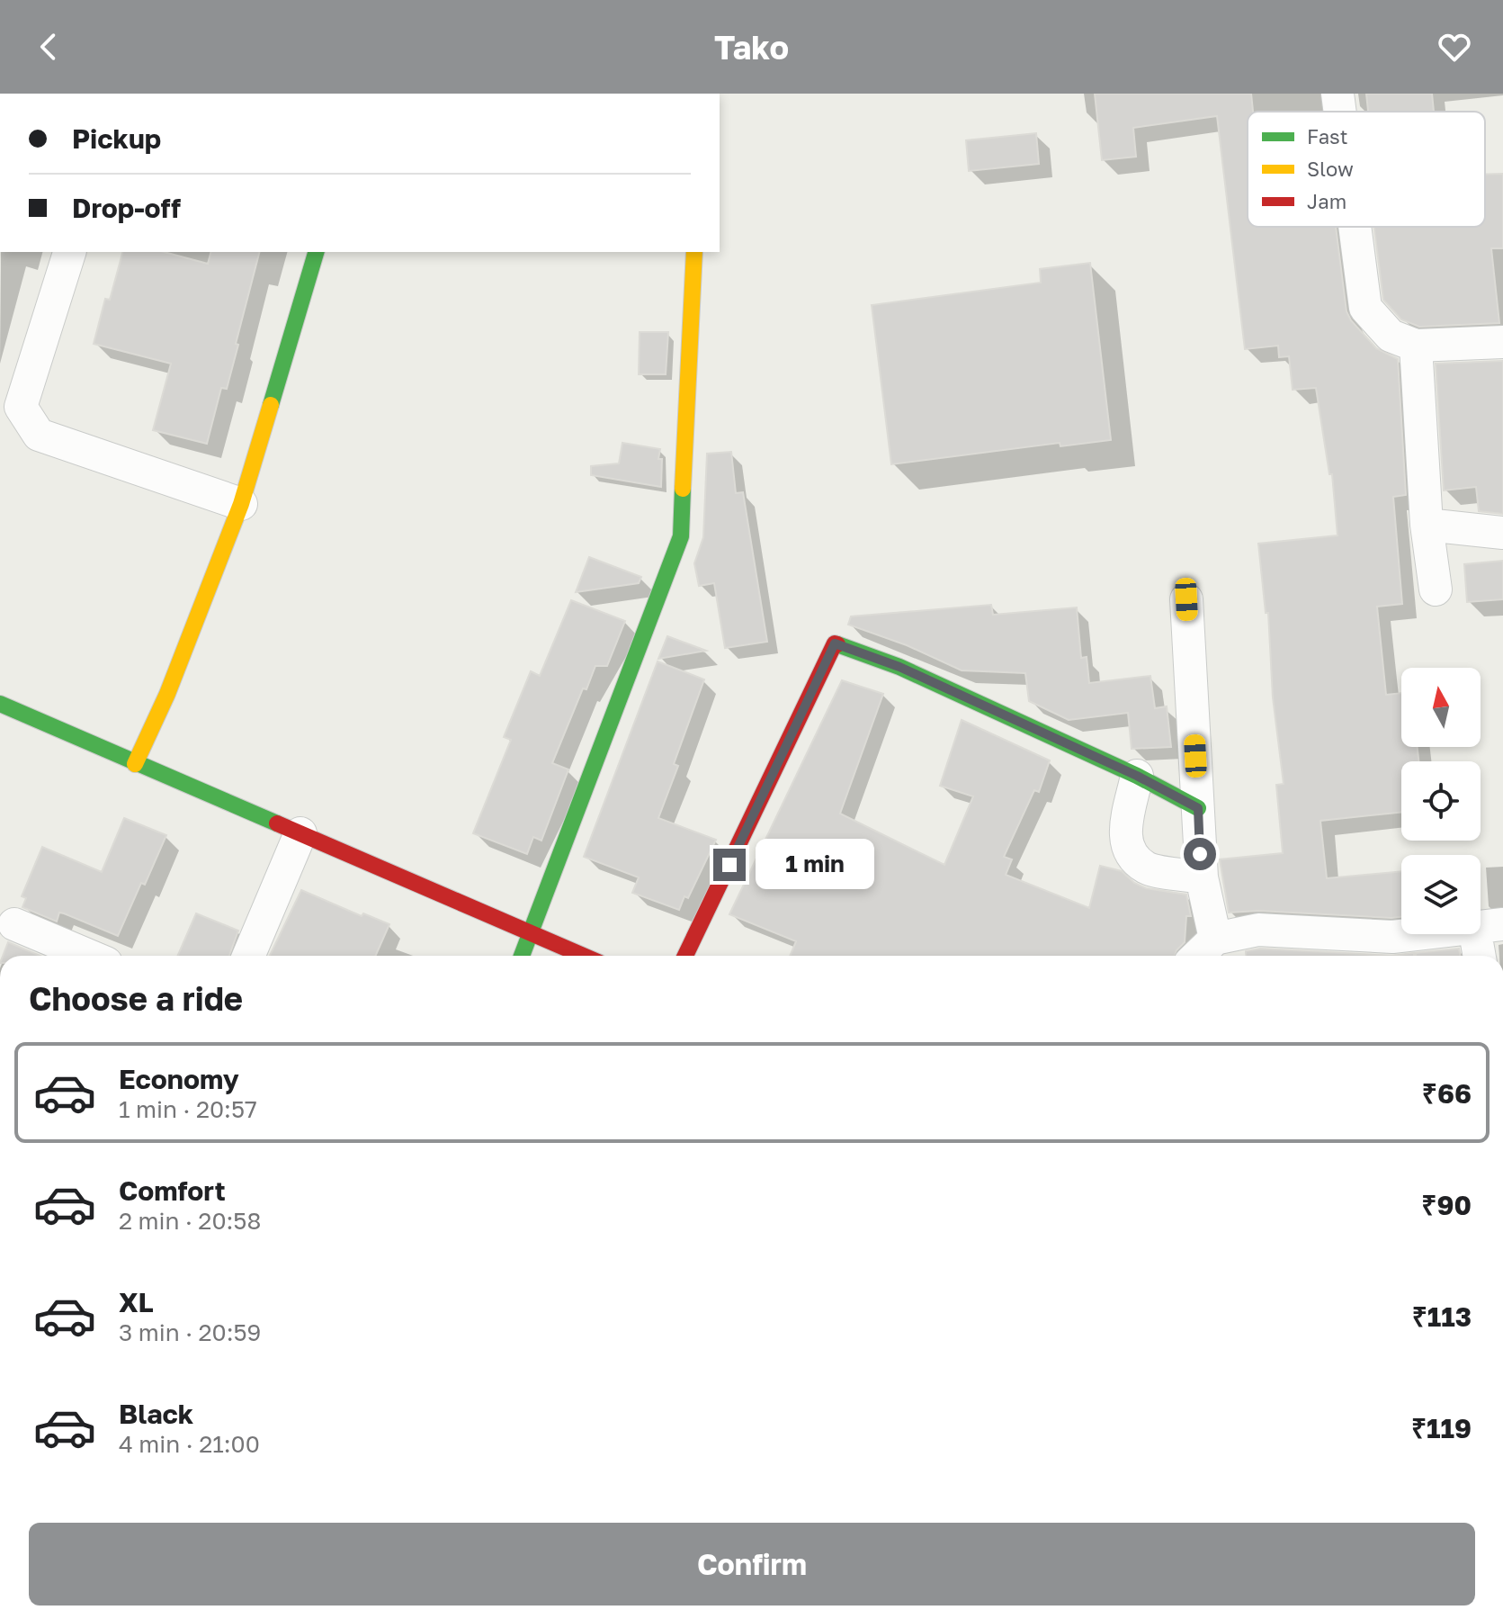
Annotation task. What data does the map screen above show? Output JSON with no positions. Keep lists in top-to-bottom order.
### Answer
{
  "legend": ["Fast", "Slow", "Jam"],
  "north": "top",
  "page": {
    "header": "Tako",
    "banner": ["Pickup", "Drop-off"],
    "bubble": "1 min",
    "heading": "Choose a ride",
    "list": [
      {
        "name": "Economy",
        "note": "1 min · 20:57",
        "value": "₹66"
      },
      {
        "name": "Comfort",
        "note": "2 min · 20:58",
        "value": "₹90"
      },
      {
        "name": "XL",
        "note": "3 min · 20:59",
        "value": "₹113"
      },
      {
        "name": "Black",
        "note": "4 min · 21:00",
        "value": "₹119"
      }
    ],
    "buttons": "Confirm"
  }
}
